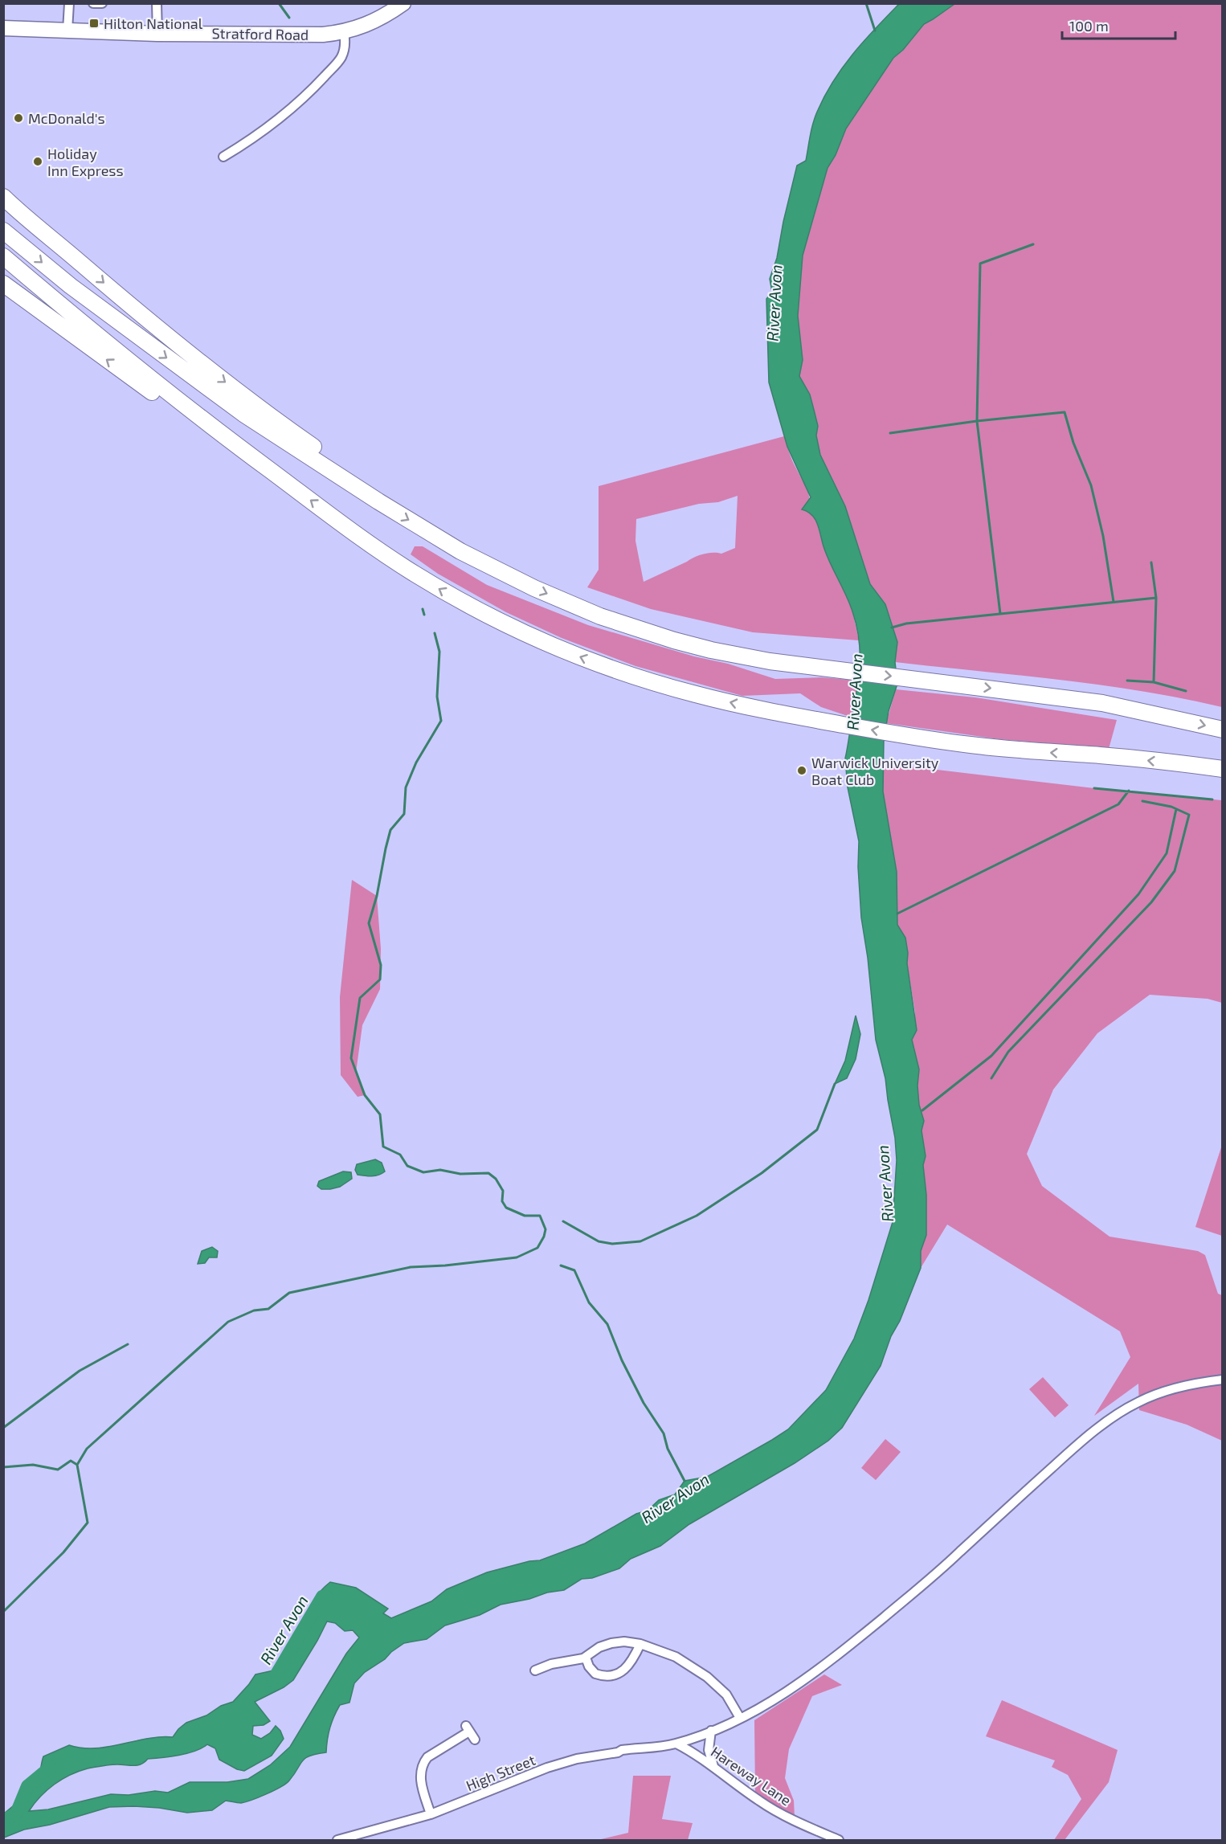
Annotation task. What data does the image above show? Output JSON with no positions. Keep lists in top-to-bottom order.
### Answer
{
  "streets": {
    "highway": ["Stratford Road"],
    "street": ["High Street", "Hareway Lane"]
  },
  "crossings": [
    ["High Street", "Hareway Lane"]
  ],
  "water": ["River Avon"],
  "places": {
    "transit": ["Hilton National"],
    "other": ["McDonald's", "Holiday Inn Express", "Warwick University Boat Club"]
  },
  "scale_bar": "100 m"
}
